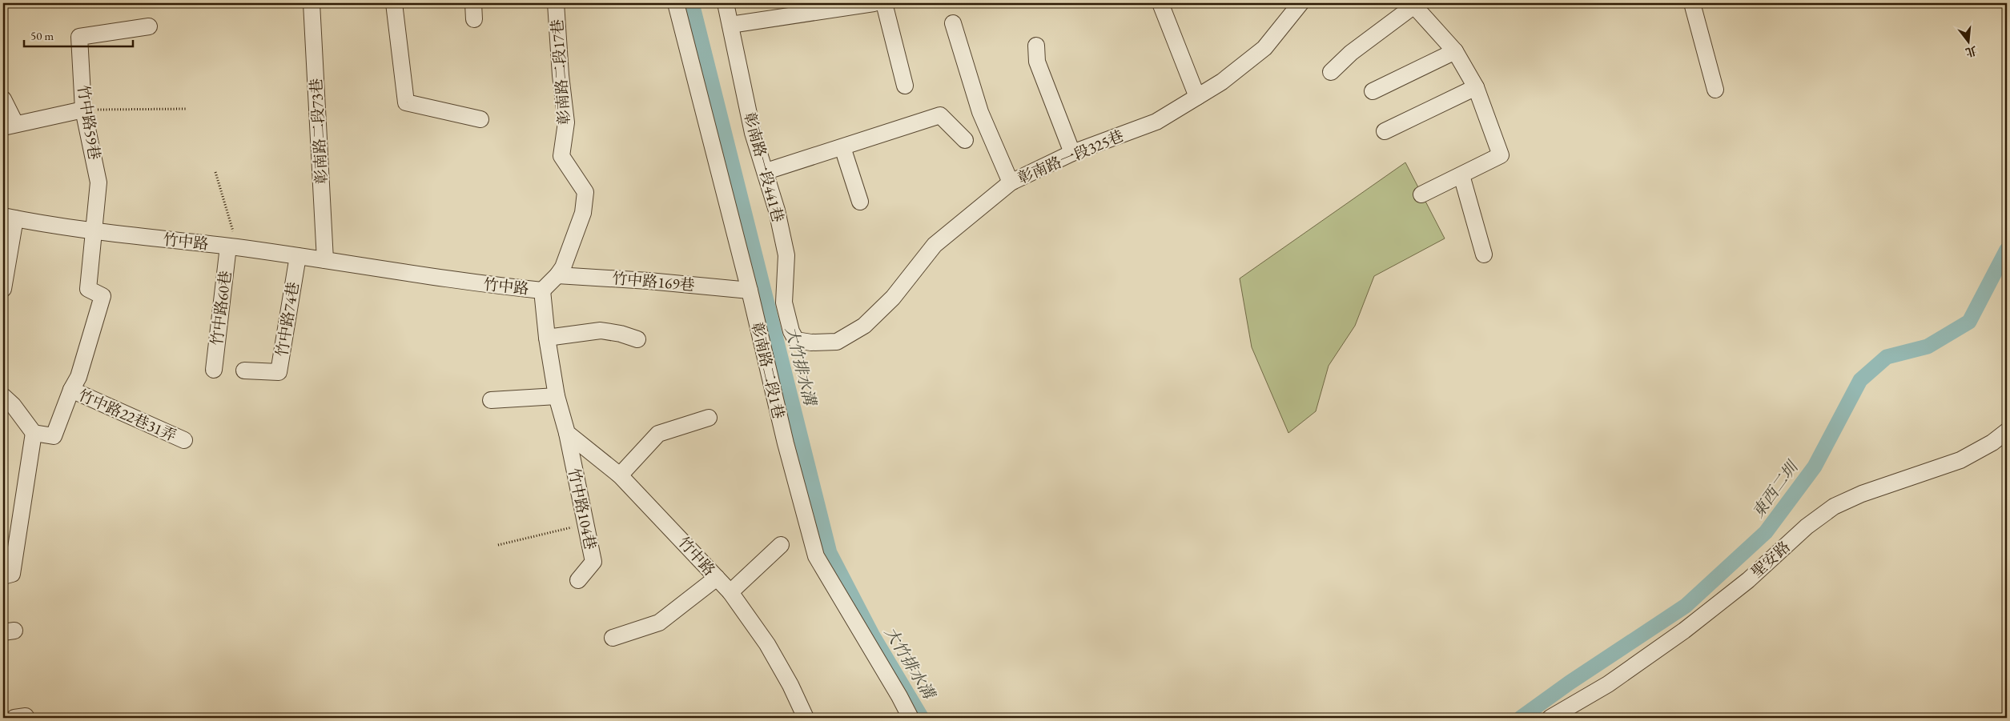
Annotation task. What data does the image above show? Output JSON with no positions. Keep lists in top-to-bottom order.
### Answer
{
  "streets": {
    "street": [
      "彰南路二段17巷",
      "竹中路59巷",
      "彰南路二段73巷",
      "彰南路一段325巷",
      "彰南路一段441巷",
      "竹中路",
      "竹中路169巷",
      "竹中路60巷",
      "竹中路74巷",
      "彰南路二段1巷",
      "竹中路22巷31弄",
      "竹中路104巷",
      "聖安路"
    ]
  },
  "crossings": [
    ["彰南路二段17巷", "竹中路"],
    ["彰南路二段17巷", "竹中路169巷"],
    ["竹中路59巷", "竹中路"],
    ["竹中路59巷", "竹中路22巷31弄"],
    ["彰南路二段73巷", "竹中路"],
    ["彰南路一段325巷", "彰南路一段441巷"],
    ["竹中路", "竹中路60巷"],
    ["竹中路", "竹中路74巷"],
    ["竹中路", "竹中路22巷31弄"],
    ["竹中路", "竹中路104巷"],
    ["竹中路169巷", "彰南路二段1巷"]
  ],
  "water": ["大竹排水溝", "東西二圳"],
  "scale_bar": "50 m",
  "north": "bottom"
}
